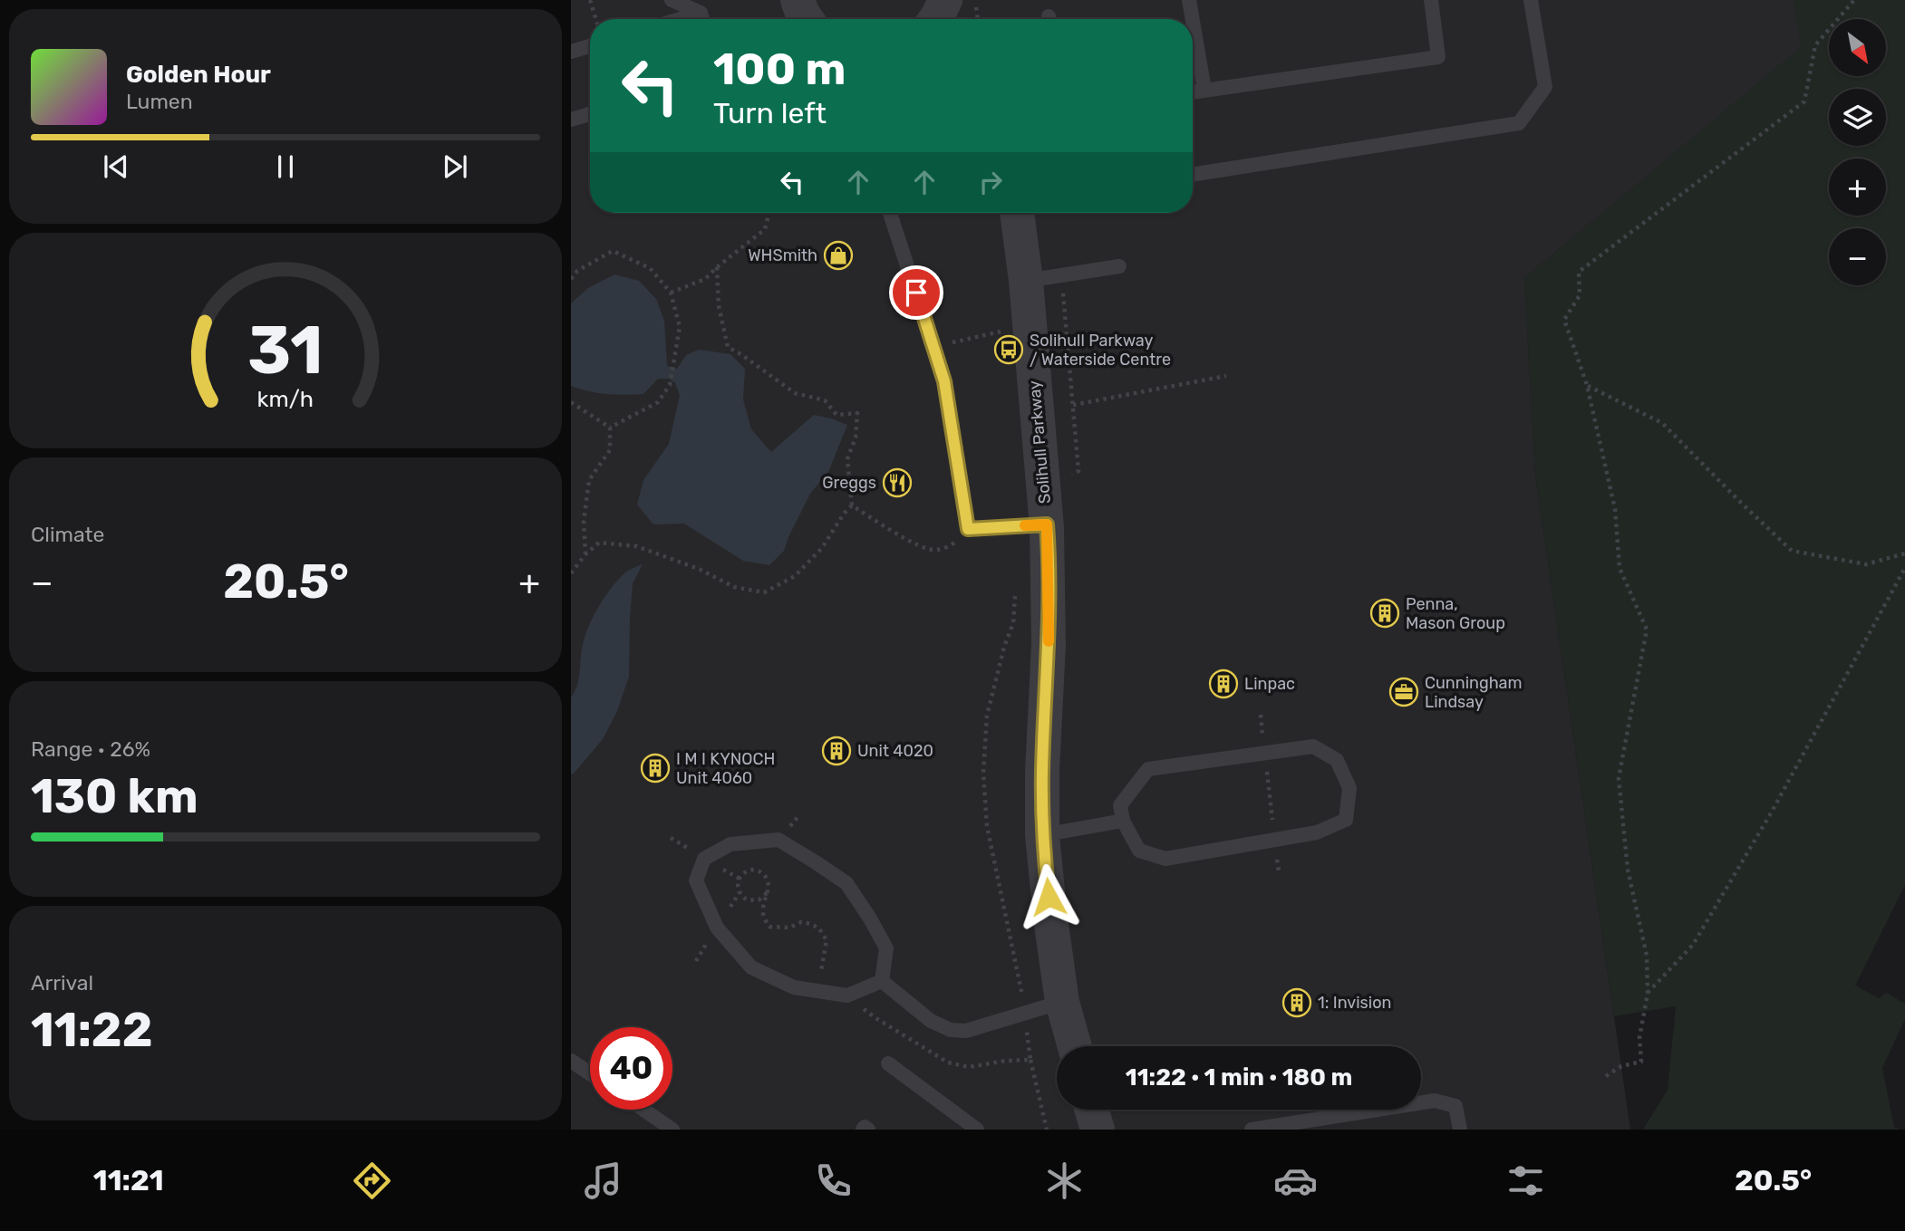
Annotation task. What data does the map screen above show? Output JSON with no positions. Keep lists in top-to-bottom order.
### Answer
{
  "streets": {
    "street": ["Solihull Parkway"]
  },
  "places": {
    "shop": ["WHSmith"],
    "bus stop": ["Solihull Parkway / Waterside Centre"],
    "restaurant": ["Greggs"],
    "building": [
      "Penna, Mason Group",
      "Linpac",
      "Unit 4020",
      "I M I KYNOCH Unit 4060",
      "1: Invision"
    ],
    "office": ["Cunningham Lindsay"]
  },
  "north": "bottom right",
  "page": {
    "map_buttons": ["+", "−"],
    "turn": ["100 m", "Turn left"],
    "song": ["Golden Hour", "Lumen"],
    "tile": [
      "Climate",
      ["Range · 26%", "130 km"],
      ["Arrival", "11:22"]
    ],
    "heat": ["−", "20.5°", "+"],
    "limit": "40",
    "trip": "11:22 · 1 min · 180 m",
    "tabs": ["11:21", "20.5°"],
    "gauge": ["31", "km/h"]
  }
}
